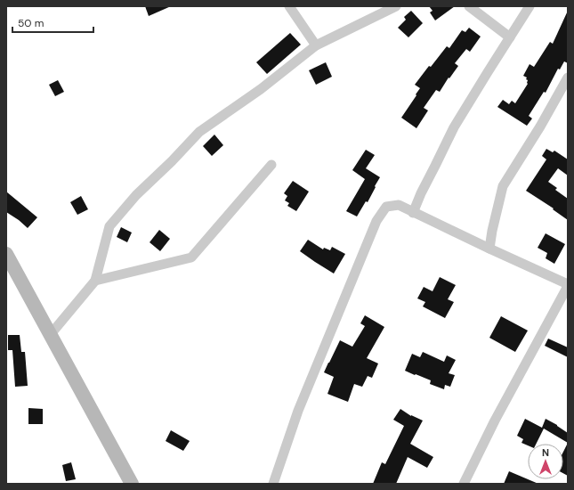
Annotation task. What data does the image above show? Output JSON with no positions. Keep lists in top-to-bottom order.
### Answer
{
  "scale_bar": "50 m",
  "north": "top"
}
